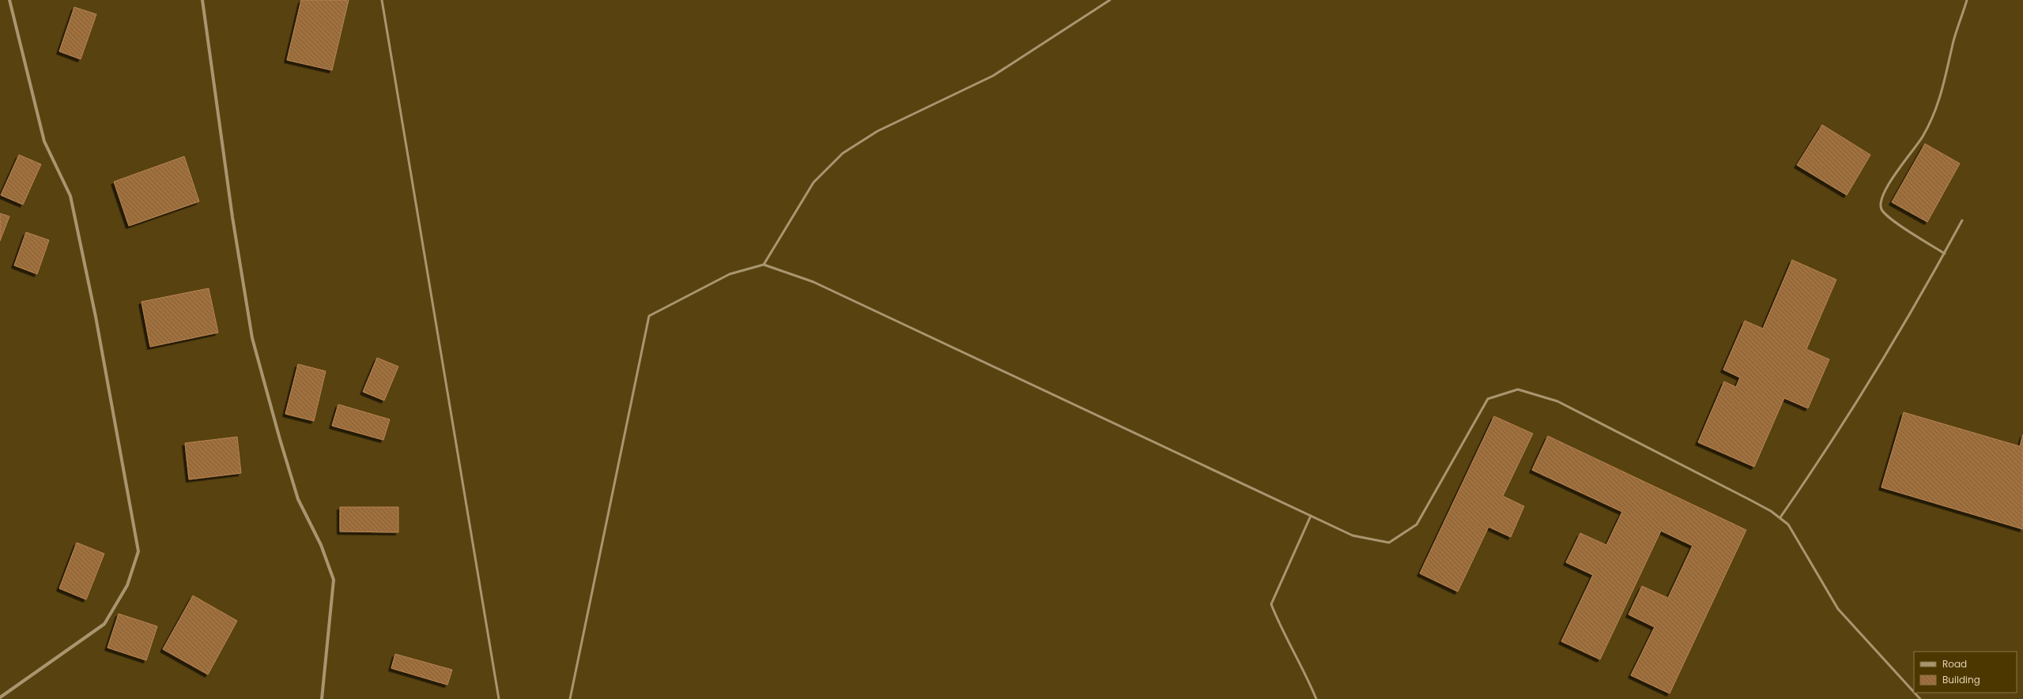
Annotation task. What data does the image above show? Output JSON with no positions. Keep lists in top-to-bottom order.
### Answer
{
  "legend": ["Road", "Building"]
}
